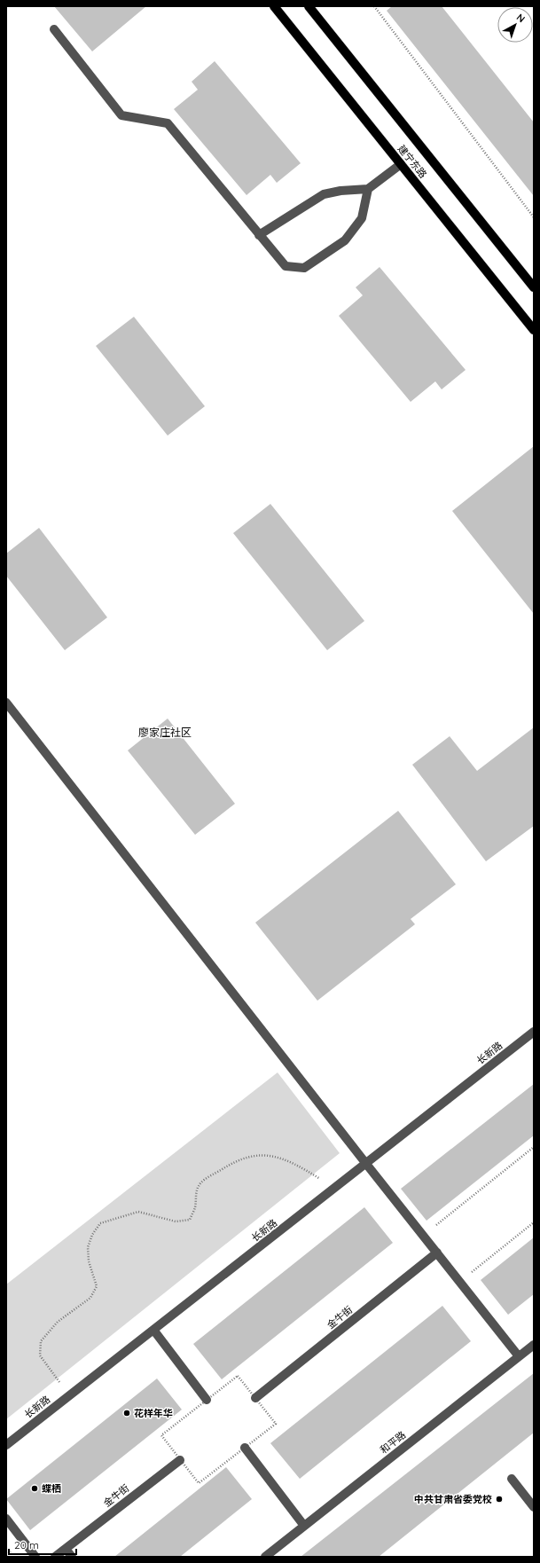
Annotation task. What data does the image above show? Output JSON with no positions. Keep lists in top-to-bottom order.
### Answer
{
  "streets": {
    "main road": ["建宁东路"],
    "street": ["长新路", "金牛街", "和平路"]
  },
  "districts": ["廖家庄社区"],
  "places": ["花样年华", "蝶栖", "中共甘肃省委党校"],
  "scale_bar": "20 m",
  "north": "top right"
}
